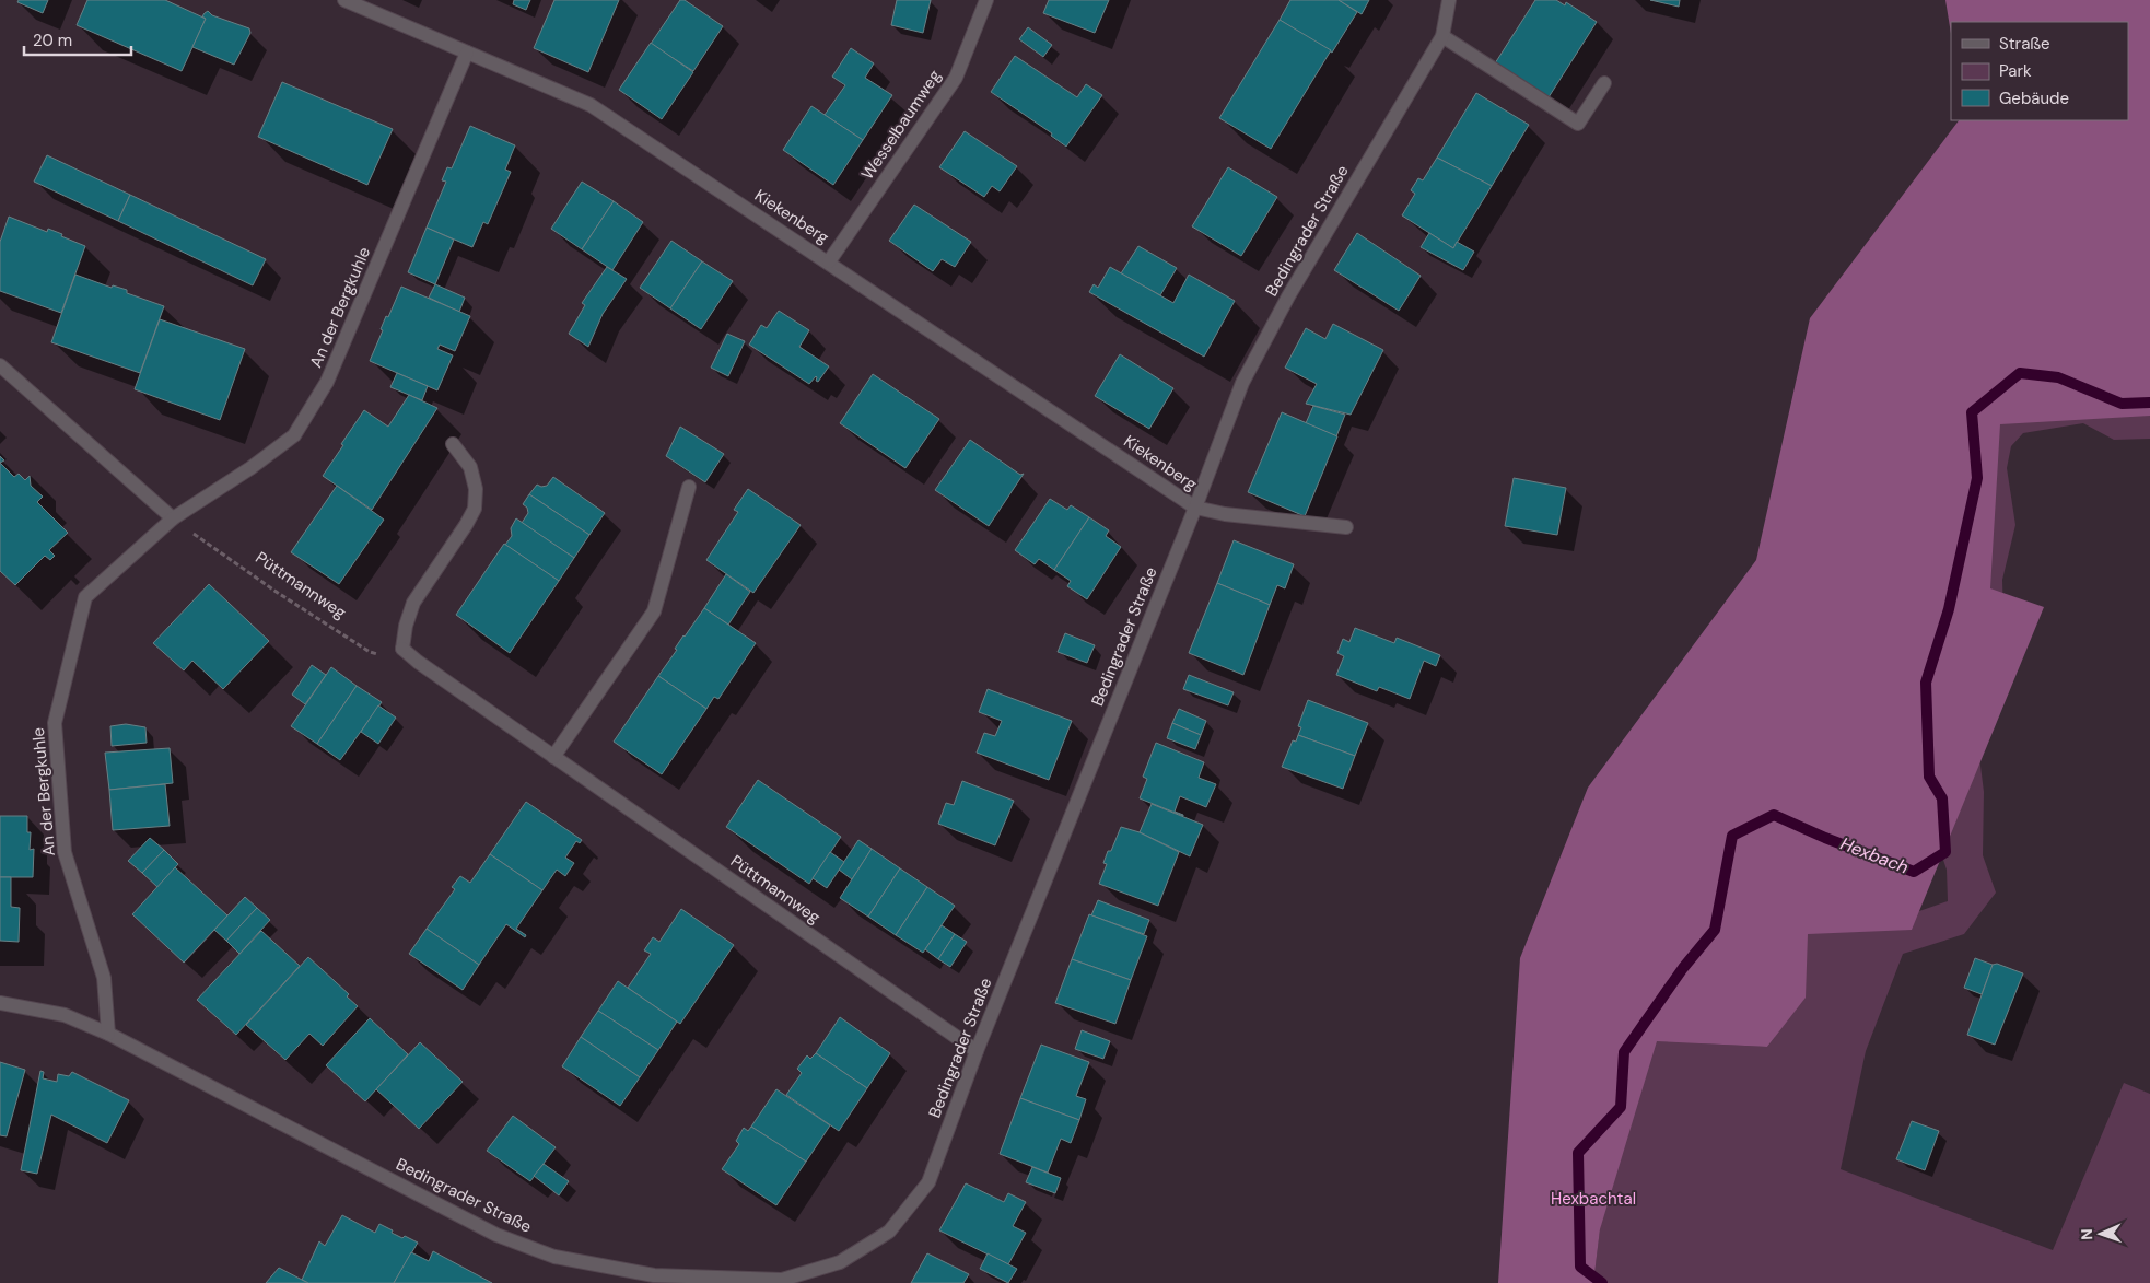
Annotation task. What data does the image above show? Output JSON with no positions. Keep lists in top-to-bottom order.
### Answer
{
  "streets": {
    "street": [
      "Wesselbaumweg",
      "Kiekenberg",
      "Bedingrader Straße",
      "An der Bergkuhle",
      "Püttmannweg"
    ]
  },
  "crossings": [
    ["Wesselbaumweg", "Kiekenberg"],
    ["Kiekenberg", "Bedingrader Straße"],
    ["Kiekenberg", "An der Bergkuhle"],
    ["Bedingrader Straße", "An der Bergkuhle"],
    ["Bedingrader Straße", "Püttmannweg"],
    ["An der Bergkuhle", "Püttmannweg"]
  ],
  "water": ["Hexbach"],
  "parks": ["Hexbachtal"],
  "legend": ["Straße", "Park", "Gebäude"],
  "scale_bar": "20 m",
  "north": "left"
}
